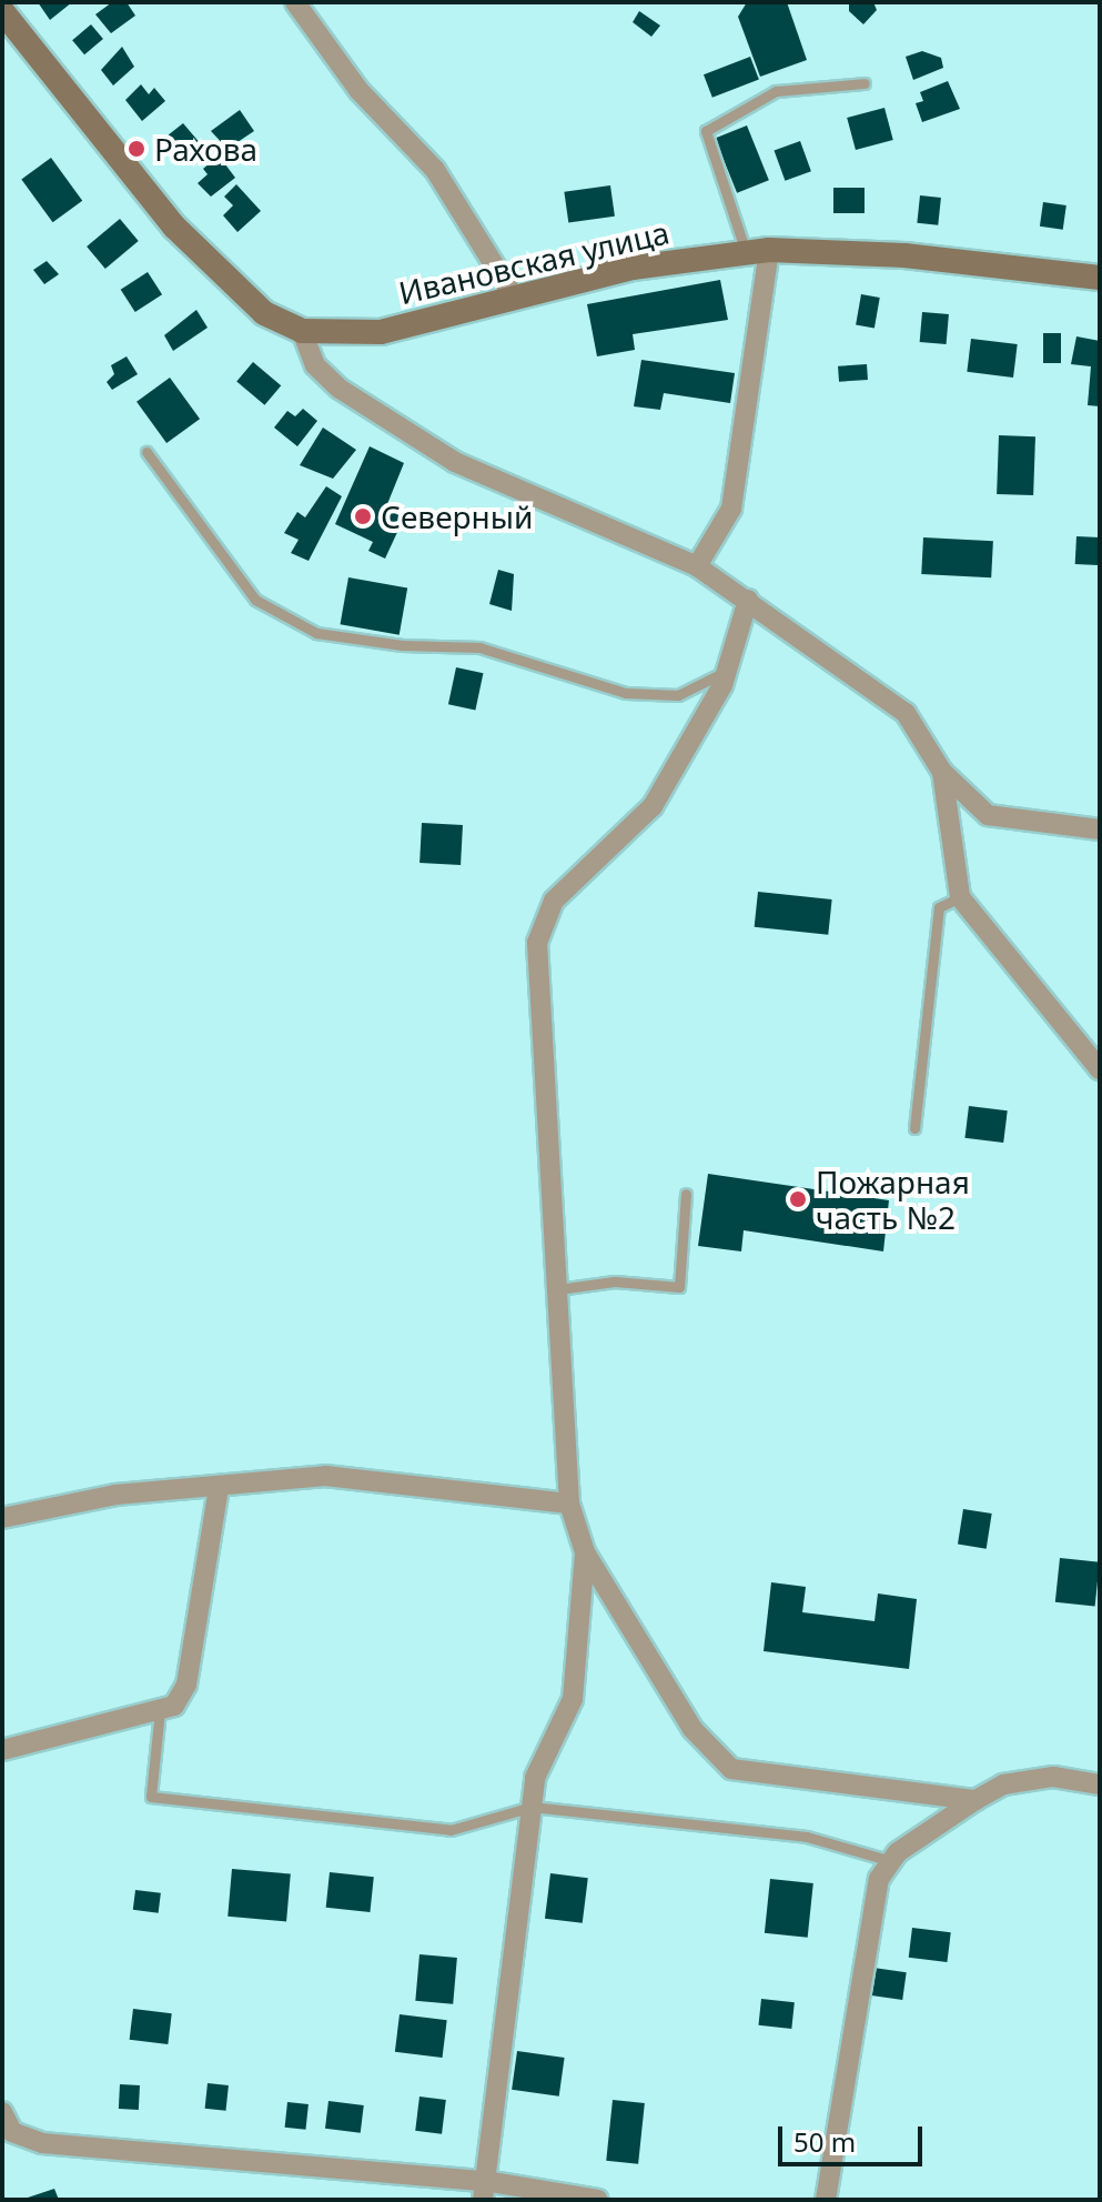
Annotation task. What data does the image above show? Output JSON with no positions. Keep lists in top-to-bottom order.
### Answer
{
  "streets": {
    "main road": ["Ивановская улица"]
  },
  "places": ["Рахова", "Северный", "Пожарная часть №2"],
  "scale_bar": "50 m"
}
